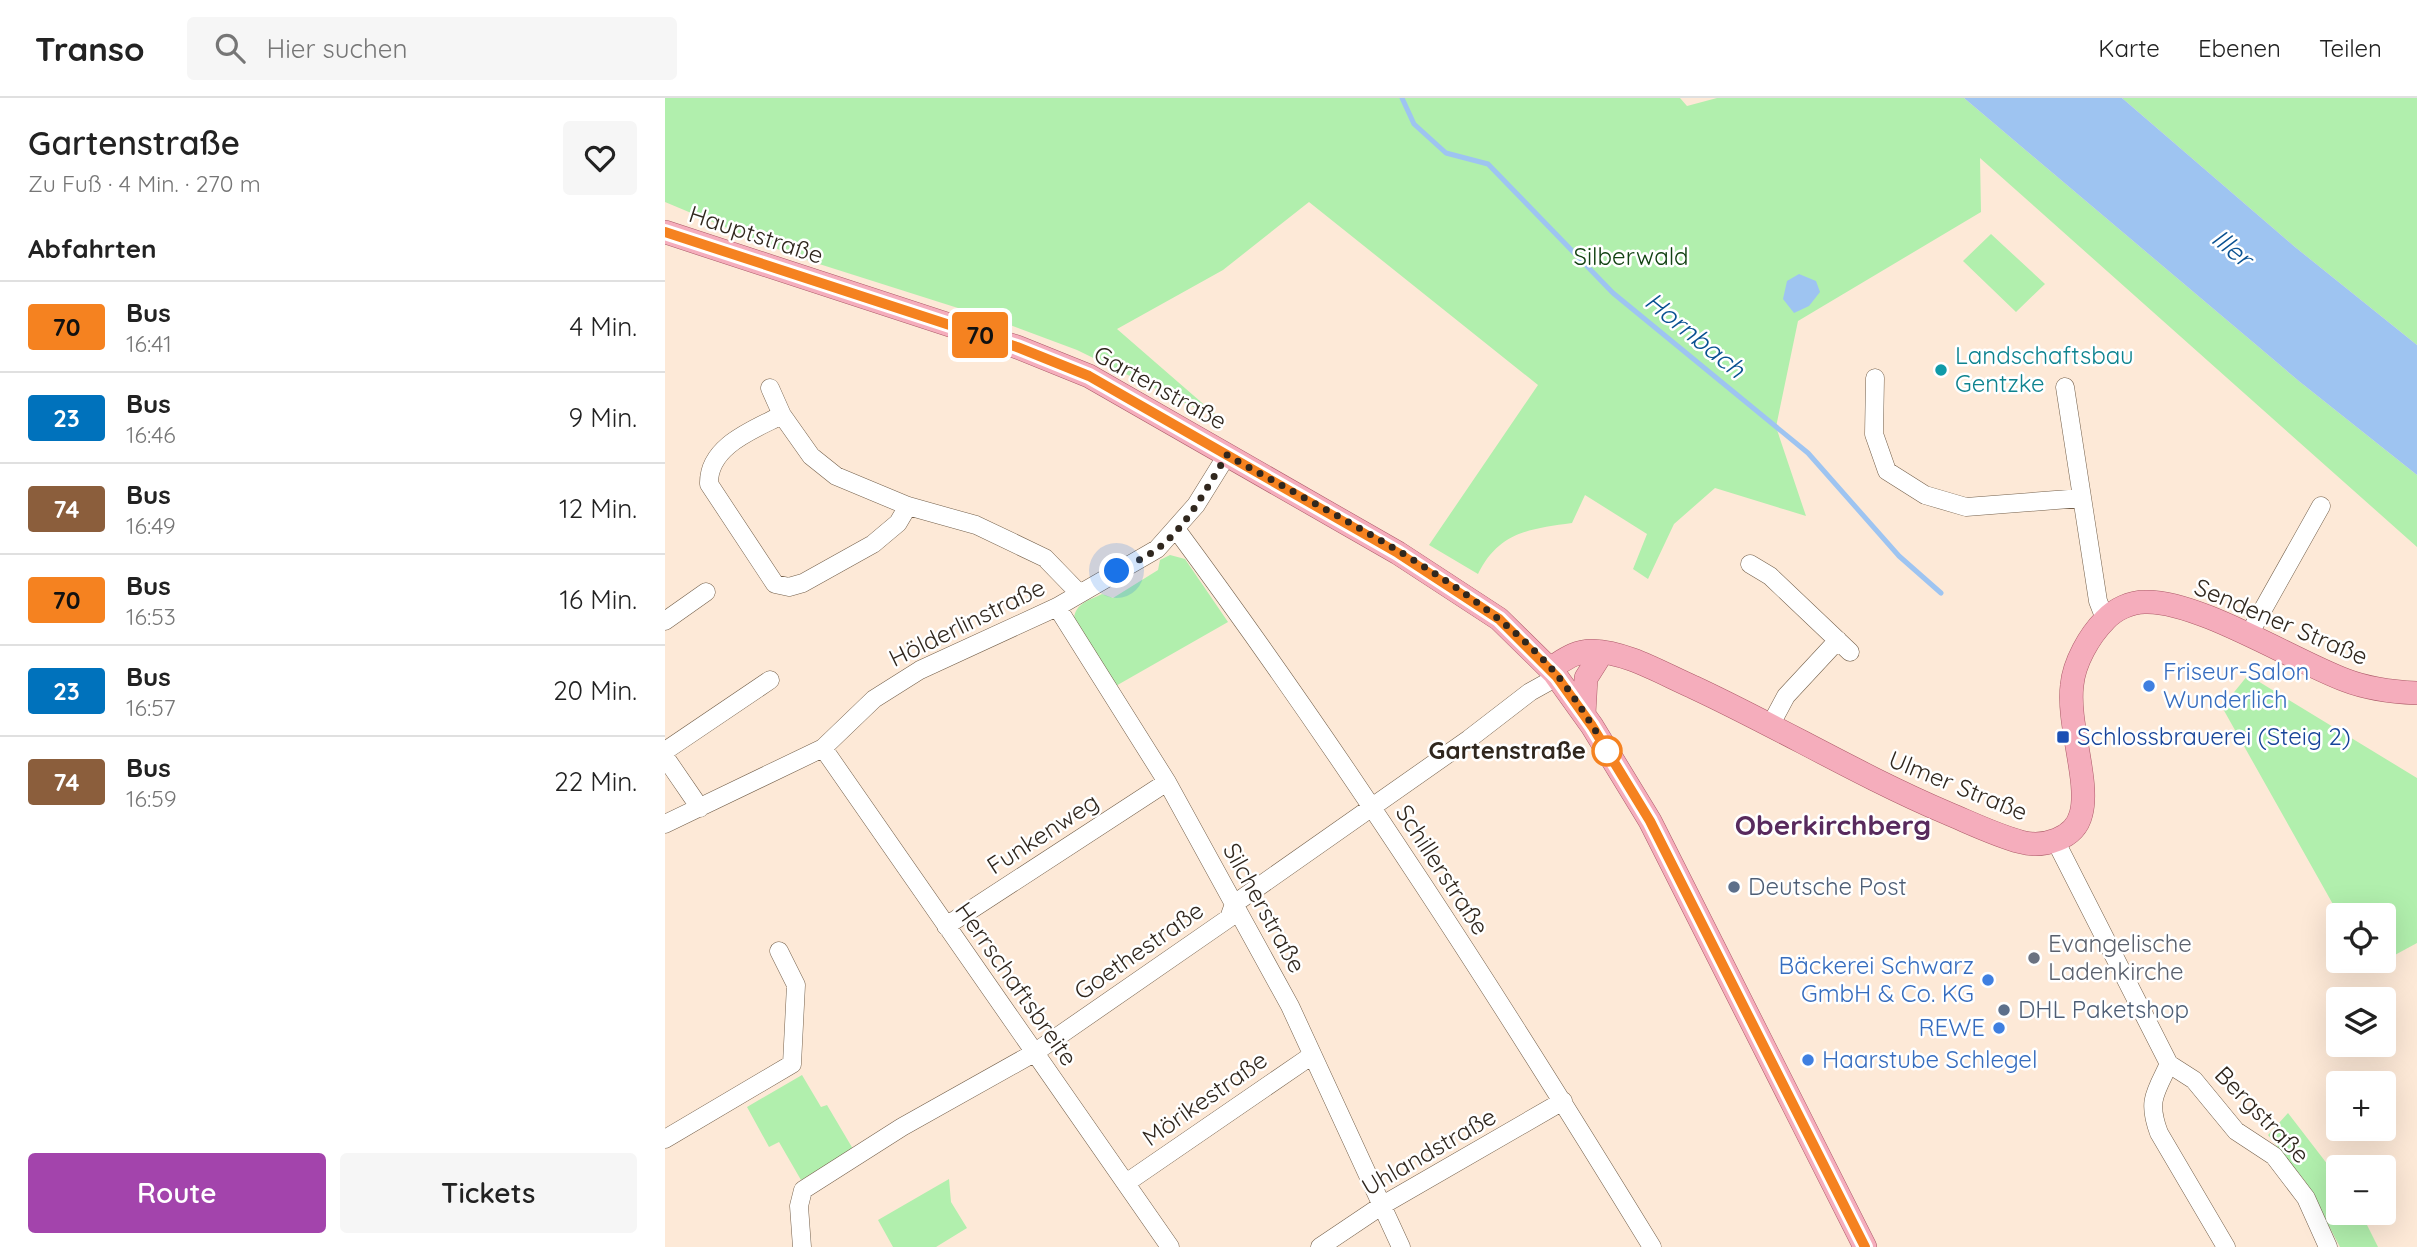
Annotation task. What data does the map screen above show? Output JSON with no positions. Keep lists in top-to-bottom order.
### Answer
{
  "streets": {
    "main road": [
      "Hauptstraße",
      "Gartenstraße",
      "Sendener Straße",
      "Ulmer Straße"
    ],
    "street": [
      "Hölderlinstraße",
      "Funkenweg",
      "Schillerstraße",
      "Silcherstraße",
      "Goethestraße",
      "Herrschaftsbreite",
      "Mörikestraße",
      "Bergstraße",
      "Uhlandstraße"
    ]
  },
  "crossings": [
    ["Hauptstraße", "Gartenstraße"],
    ["Gartenstraße", "Hölderlinstraße"],
    ["Gartenstraße", "Ulmer Straße"],
    ["Gartenstraße", "Goethestraße"],
    ["Hölderlinstraße", "Schillerstraße"],
    ["Hölderlinstraße", "Silcherstraße"],
    ["Hölderlinstraße", "Herrschaftsbreite"],
    ["Ulmer Straße", "Goethestraße"],
    ["Funkenweg", "Silcherstraße"],
    ["Funkenweg", "Herrschaftsbreite"],
    ["Schillerstraße", "Goethestraße"],
    ["Schillerstraße", "Uhlandstraße"],
    ["Silcherstraße", "Goethestraße"],
    ["Silcherstraße", "Mörikestraße"],
    ["Silcherstraße", "Uhlandstraße"],
    ["Goethestraße", "Herrschaftsbreite"],
    ["Herrschaftsbreite", "Mörikestraße"]
  ],
  "districts": ["Oberkirchberg"],
  "water": ["Iller", "Hornbach"],
  "parks": ["Silberwald"],
  "places": {
    "other": [
      "Landschaftsbau Gentzke",
      "Friseur-Salon Wunderlich",
      "Gartenstraße",
      "Deutsche Post",
      "Evangelische Ladenkirche",
      "Bäckerei Schwarz GmbH & Co. KG",
      "DHL Paketshop",
      "REWE",
      "Haarstube Schlegel"
    ],
    "transit": ["Schlossbrauerei (Steig 2)"]
  },
  "lines": ["bus line 70"],
  "page": {
    "header": "Transo",
    "search": "Hier suchen",
    "nav": ["Karte", "Ebenen", "Teilen"],
    "heading": [
      ["Gartenstraße", "Zu Fuß · 4 Min. · 270 m"],
      "Abfahrten"
    ],
    "on_map": "70",
    "list": [
      {
        "mark": "70",
        "name": "Bus",
        "note": "16:41",
        "value": "4 Min."
      },
      {
        "mark": "23",
        "name": "Bus",
        "note": "16:46",
        "value": "9 Min."
      },
      {
        "mark": "74",
        "name": "Bus",
        "note": "16:49",
        "value": "12 Min."
      },
      {
        "mark": "70",
        "name": "Bus",
        "note": "16:53",
        "value": "16 Min."
      },
      {
        "mark": "23",
        "name": "Bus",
        "note": "16:57",
        "value": "20 Min."
      },
      {
        "mark": "74",
        "name": "Bus",
        "note": "16:59",
        "value": "22 Min."
      }
    ],
    "map_buttons": ["+", "−"],
    "buttons": ["Route", "Tickets"]
  }
}
